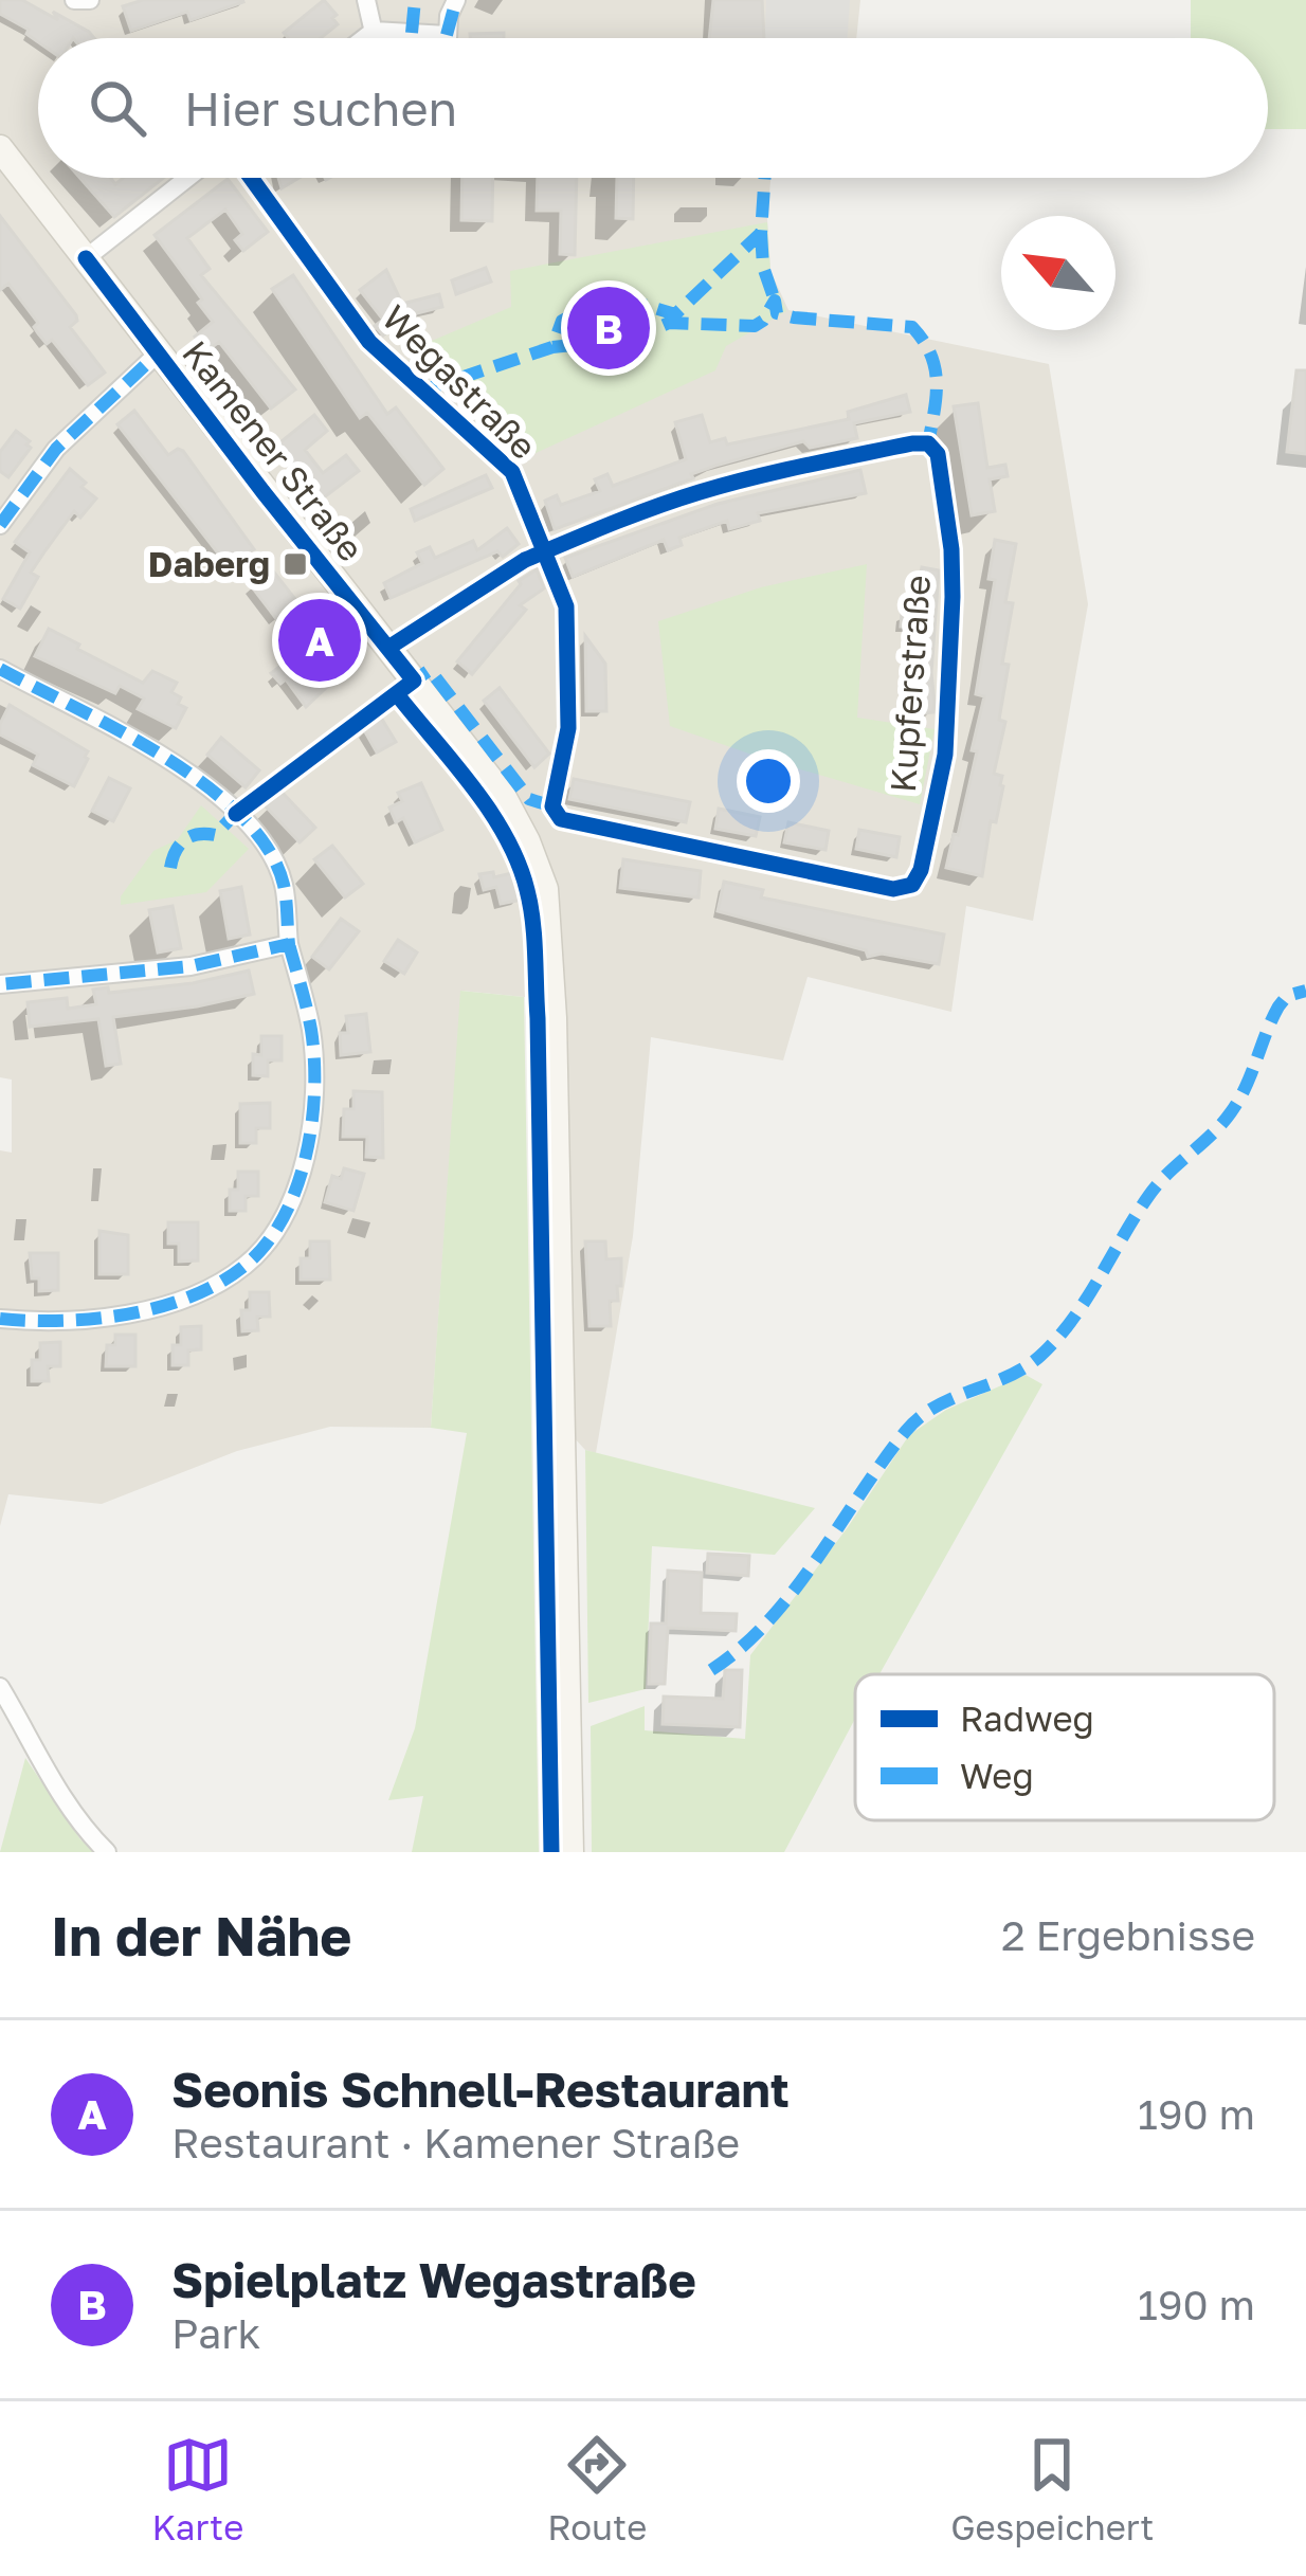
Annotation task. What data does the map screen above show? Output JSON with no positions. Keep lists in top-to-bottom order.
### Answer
{
  "streets": {
    "main road": ["Kamener Straße"],
    "street": ["Wegastraße", "Kupferstraße"]
  },
  "crossings": [
    ["Wegastraße", "Kupferstraße"]
  ],
  "places": {
    "transit": ["Daberg"]
  },
  "legend": ["Radweg", "Weg"],
  "north": "top left",
  "page": {
    "search": "Hier suchen",
    "pins": ["B", "A"],
    "heading": ["In der Nähe", "2 Ergebnisse"],
    "list": [
      {
        "mark": "A",
        "name": "Seonis Schnell-Restaurant",
        "note": "Restaurant · Kamener Straße",
        "value": "190 m"
      },
      {
        "mark": "B",
        "name": "Spielplatz Wegastraße",
        "note": "Park",
        "value": "190 m"
      }
    ],
    "nav": ["Karte", "Route", "Gespeichert"]
  }
}
